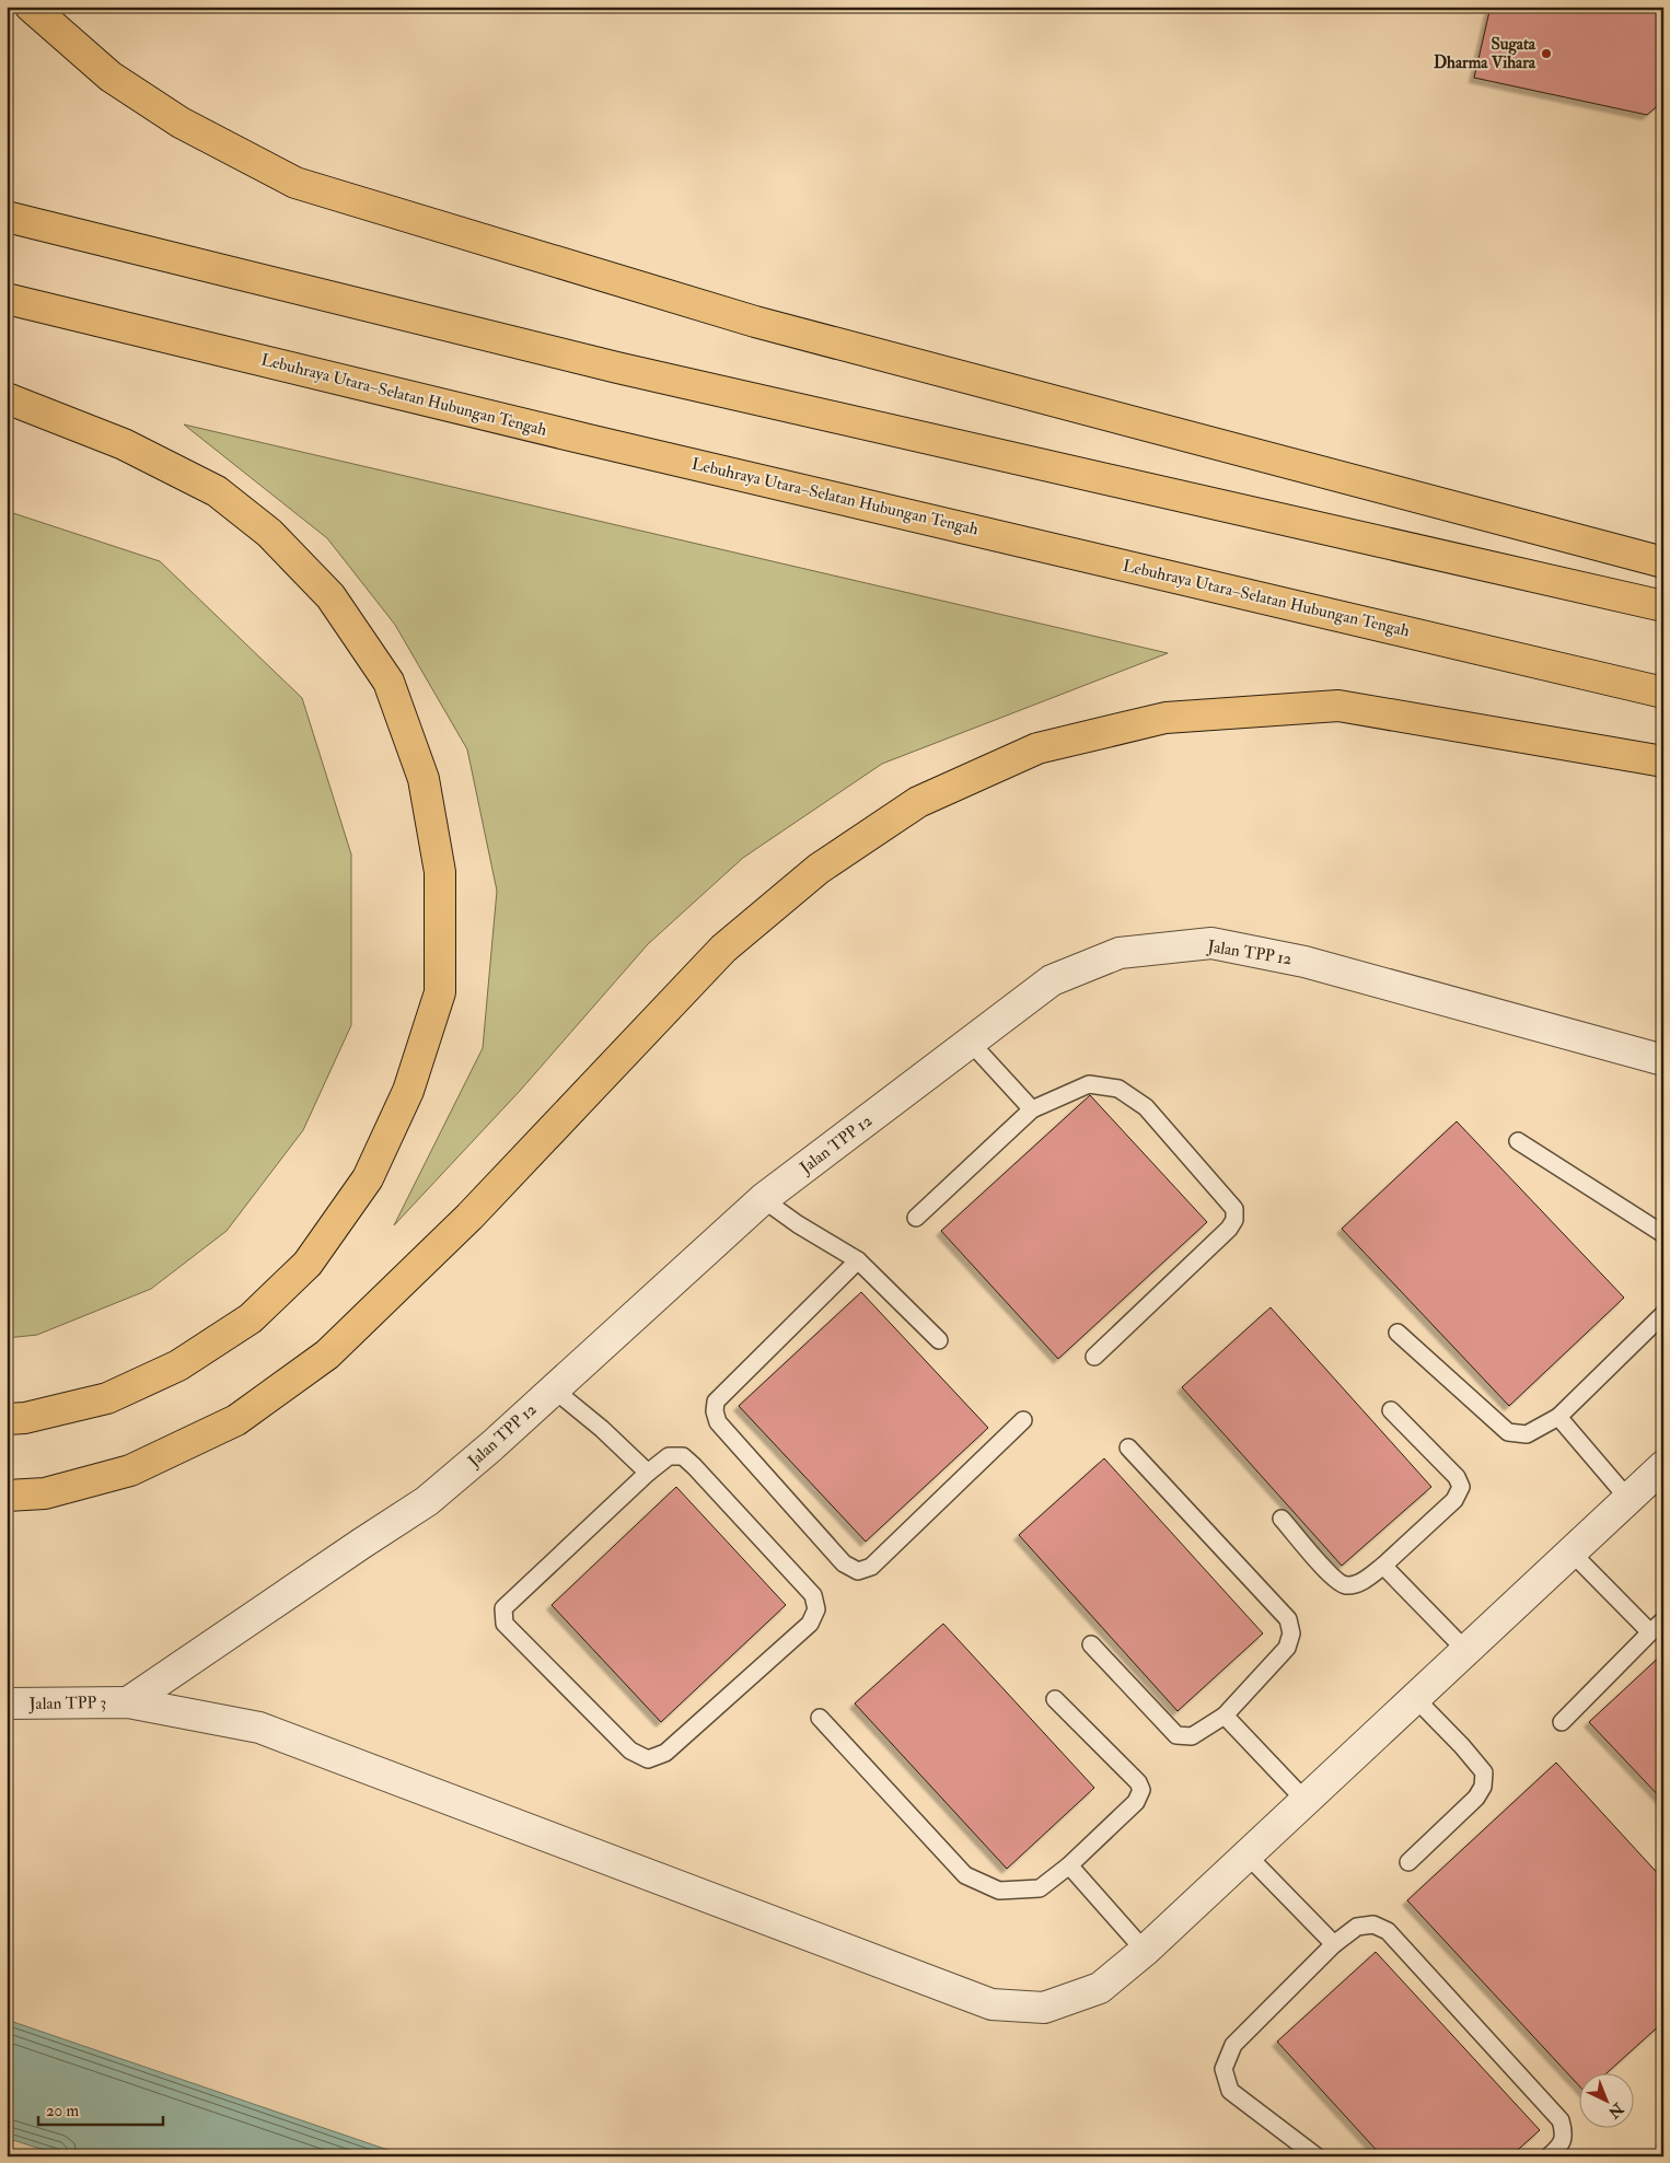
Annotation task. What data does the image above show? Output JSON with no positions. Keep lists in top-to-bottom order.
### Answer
{
  "streets": {
    "highway": ["Lebuhraya Utara–Selatan Hubungan Tengah"],
    "street": ["Jalan TPP 12", "Jalan TPP 3"]
  },
  "crossings": [
    ["Jalan TPP 12", "Jalan TPP 3"]
  ],
  "places": ["Sugata Dharma Vihara"],
  "scale_bar": "20 m",
  "north": "bottom right"
}
